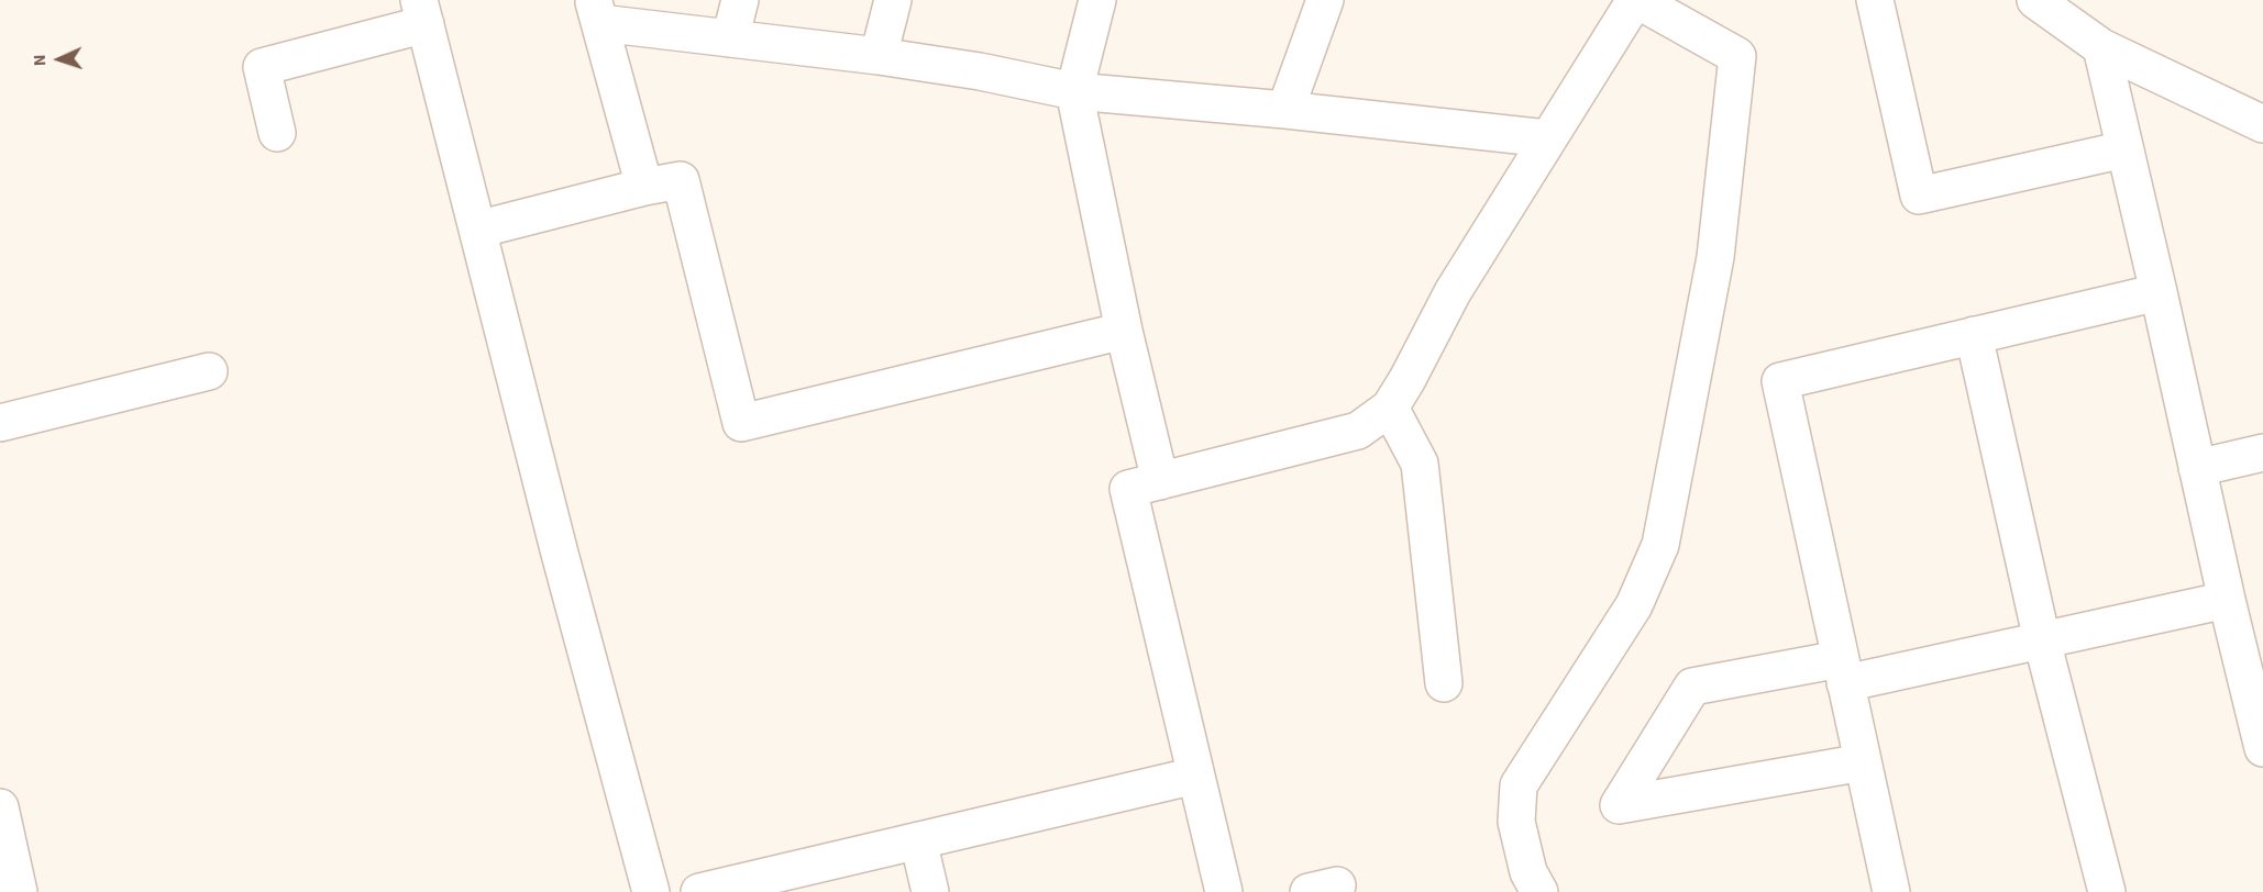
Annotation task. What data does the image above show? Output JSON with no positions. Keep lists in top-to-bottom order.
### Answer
{
  "north": "left"
}
